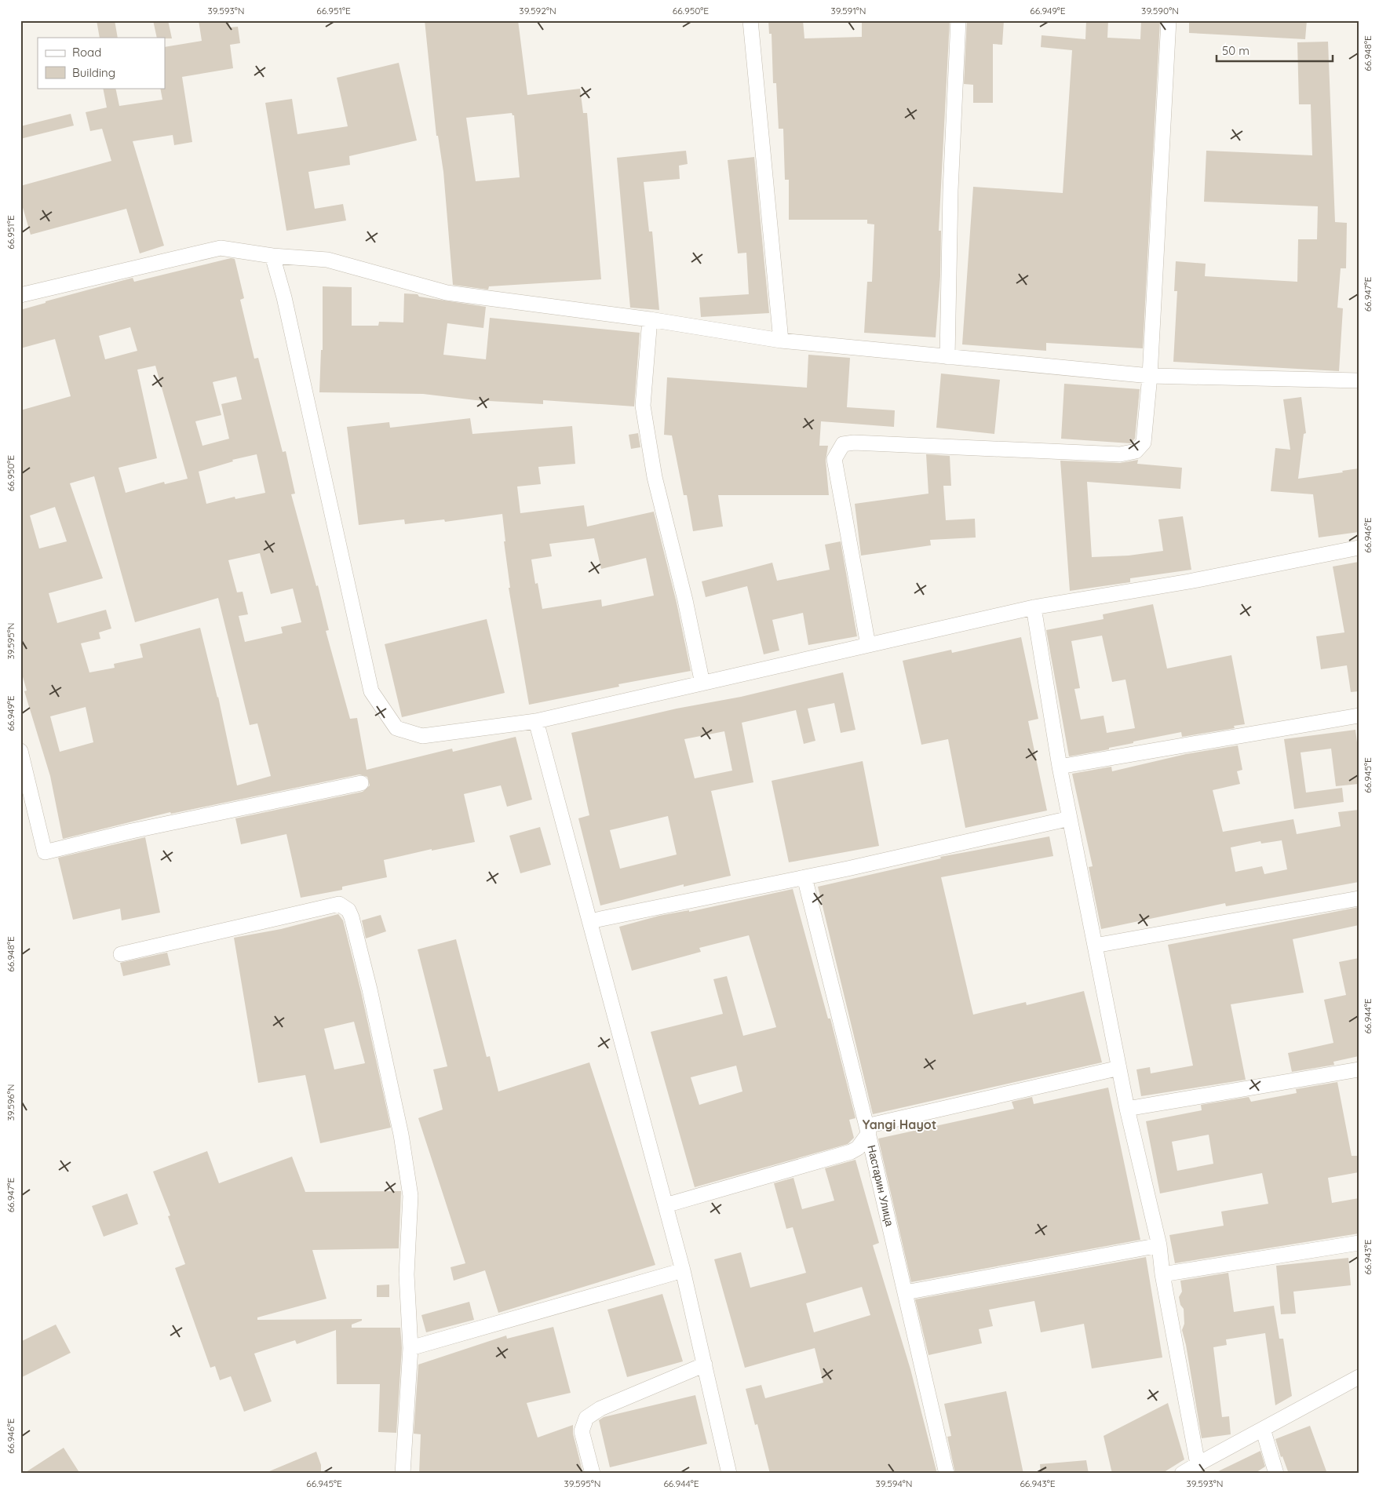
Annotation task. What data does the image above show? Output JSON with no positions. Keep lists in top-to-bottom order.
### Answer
{
  "streets": {
    "street": ["Настарин Улица"]
  },
  "districts": ["Yangi Hayot"],
  "legend": ["Road", "Building"],
  "scale_bar": "50 m",
  "coordinates": [
    "39.593°N",
    "66.951°E",
    "39.592°N",
    "66.950°E",
    "39.591°N",
    "66.949°E",
    "39.590°N",
    "66.948°E",
    "66.947°E",
    "66.946°E",
    "39.595°N",
    "66.945°E",
    "66.944°E",
    "39.596°N",
    "66.943°E",
    "39.594°N"
  ]
}
